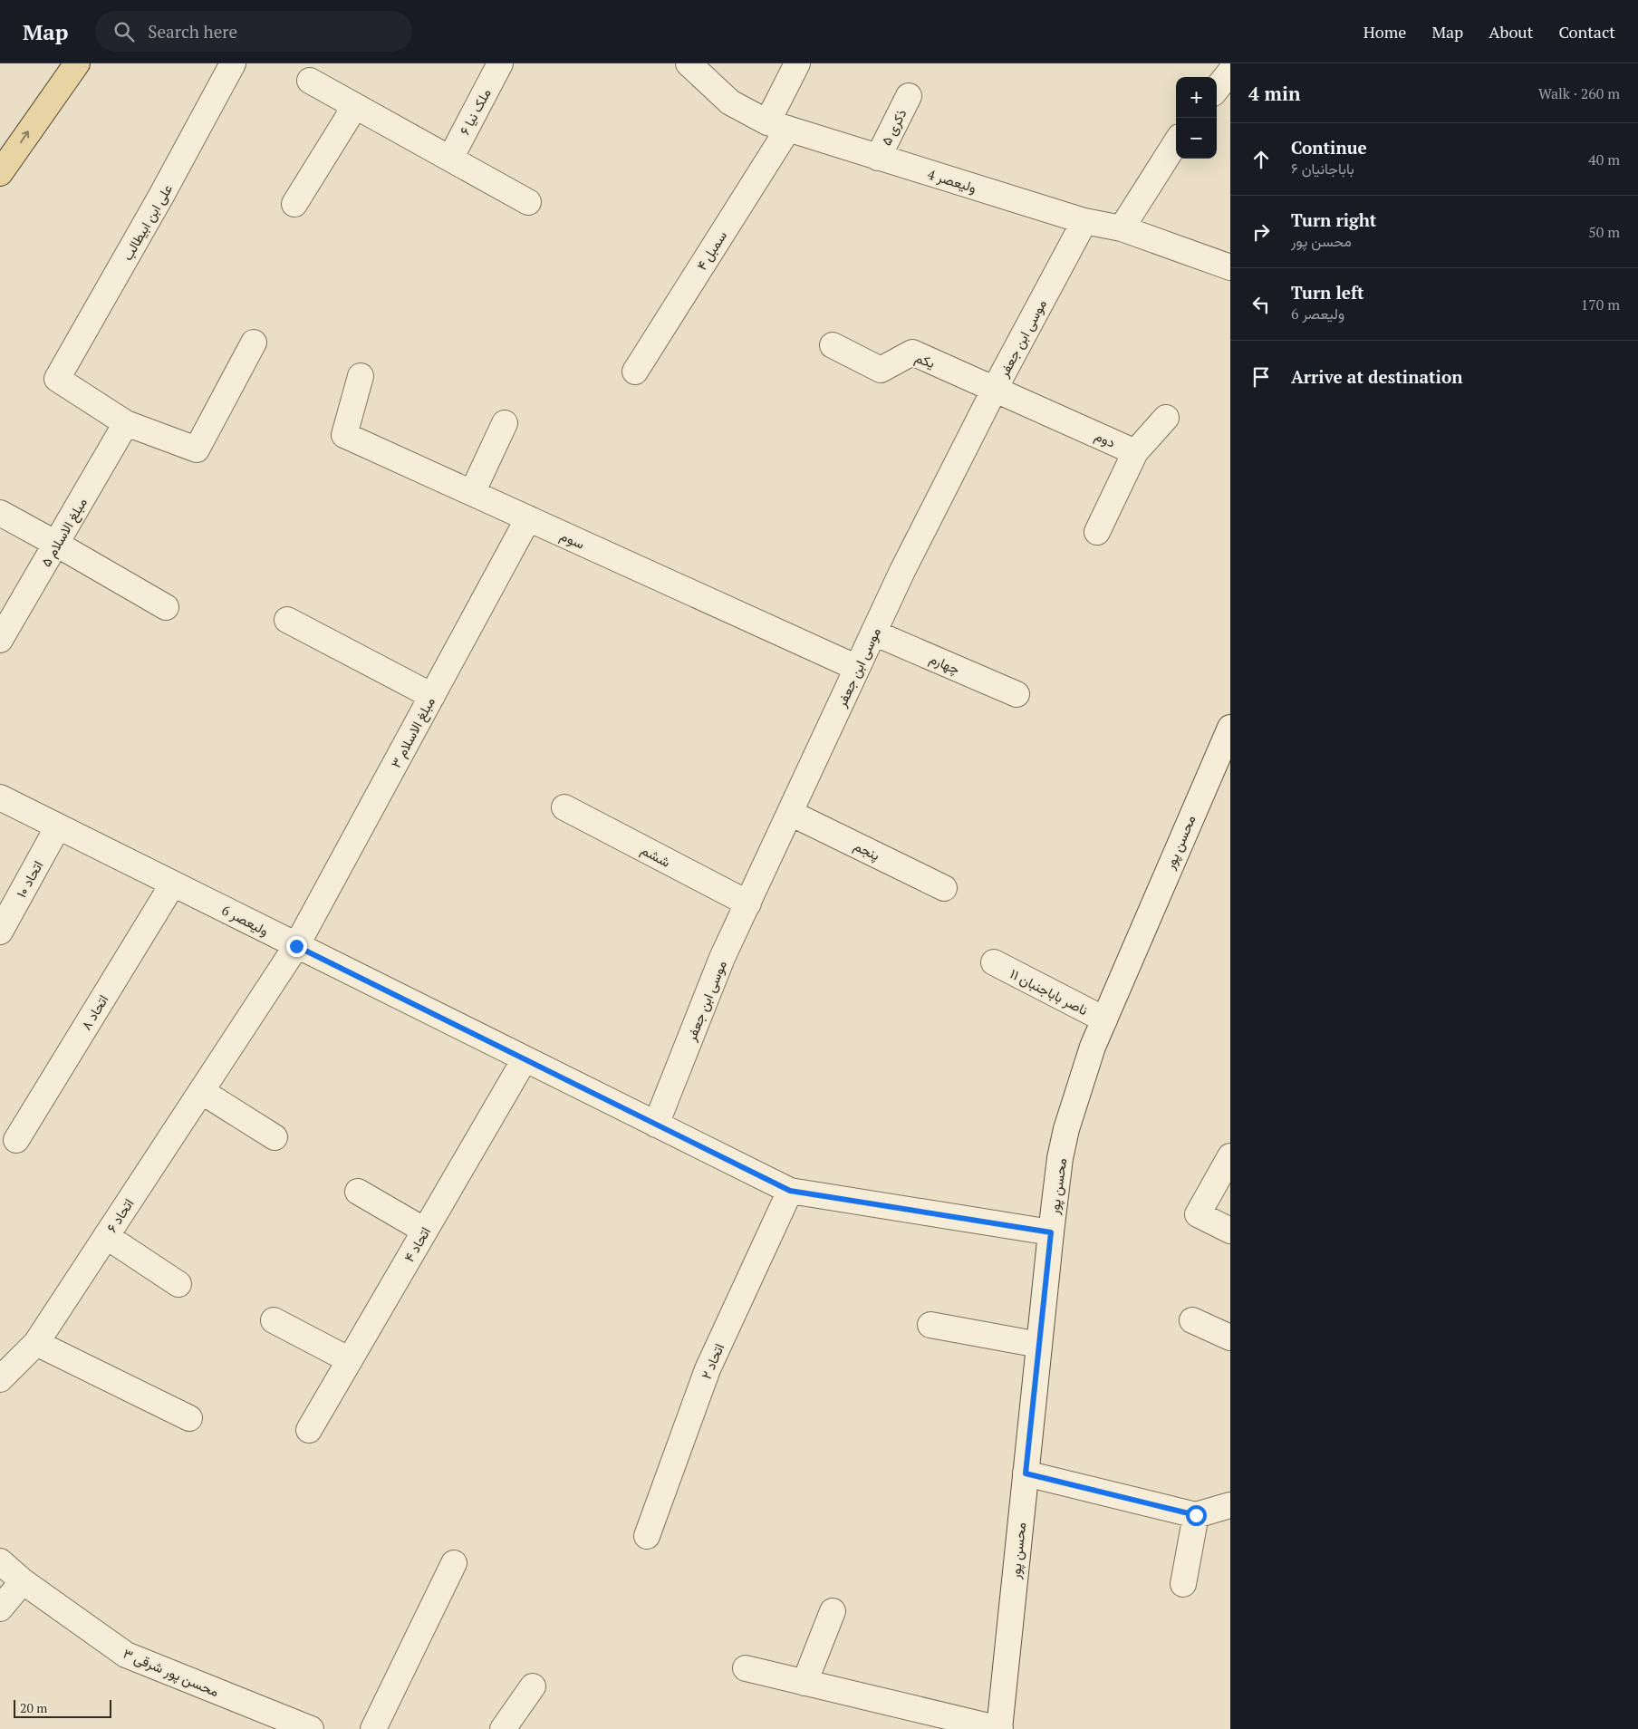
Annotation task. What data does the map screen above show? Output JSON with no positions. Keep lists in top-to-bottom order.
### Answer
{
  "streets": {
    "street": [
      "ملک نیا ۶",
      "ذکری ۵",
      "ولیعصر 4",
      "علی ابن ابیطالب",
      "سمبل ۴",
      "موسی ابن جعفر",
      "یکم",
      "دوم",
      "مبلغ الاسلام ۵",
      "سوم",
      "چهارم",
      "مبلغ الاسلام ۳",
      "محسن پور",
      "پنجم",
      "ششم",
      "اتحاد ۱۰",
      "ولیعصر 6",
      "ناصر باباجنبان ۱۱",
      "اتحاد ۸",
      "اتحاد ۶",
      "اتحاد ۴",
      "اتحاد ۲",
      "محسن پور شرقی ۳"
    ]
  },
  "crossings": [
    ["ذکری ۵", "ولیعصر 4"],
    ["ولیعصر 4", "سمبل ۴"],
    ["ولیعصر 4", "موسی ابن جعفر"],
    ["علی ابن ابیطالب", "مبلغ الاسلام ۵"],
    ["موسی ابن جعفر", "یکم"],
    ["موسی ابن جعفر", "دوم"],
    ["موسی ابن جعفر", "سوم"],
    ["موسی ابن جعفر", "چهارم"],
    ["موسی ابن جعفر", "پنجم"],
    ["موسی ابن جعفر", "ششم"],
    ["موسی ابن جعفر", "ولیعصر 6"],
    ["یکم", "دوم"],
    ["سوم", "مبلغ الاسلام ۳"],
    ["مبلغ الاسلام ۳", "ولیعصر 6"],
    ["مبلغ الاسلام ۳", "اتحاد ۶"],
    ["محسن پور", "ولیعصر 6"],
    ["محسن پور", "ناصر باباجنبان ۱۱"],
    ["اتحاد ۱۰", "ولیعصر 6"],
    ["ولیعصر 6", "اتحاد ۸"],
    ["ولیعصر 6", "اتحاد ۶"],
    ["ولیعصر 6", "اتحاد ۴"],
    ["ولیعصر 6", "اتحاد ۲"]
  ],
  "scale_bar": "20 m",
  "page": {
    "header": "Map",
    "search": "Search here",
    "nav": [
      "Home",
      "Map",
      "About",
      "Contact"
    ],
    "heading": ["4 min", "Walk · 260 m"],
    "map_buttons": ["+", "−"],
    "list": [
      ["Continue", "باباجانیان ۶", "40 m"],
      ["Turn right", "محسن پور", "50 m"],
      ["Turn left", "ولیعصر 6", "170 m"],
      "Arrive at destination"
    ],
    "scale": "20 m"
  }
}
